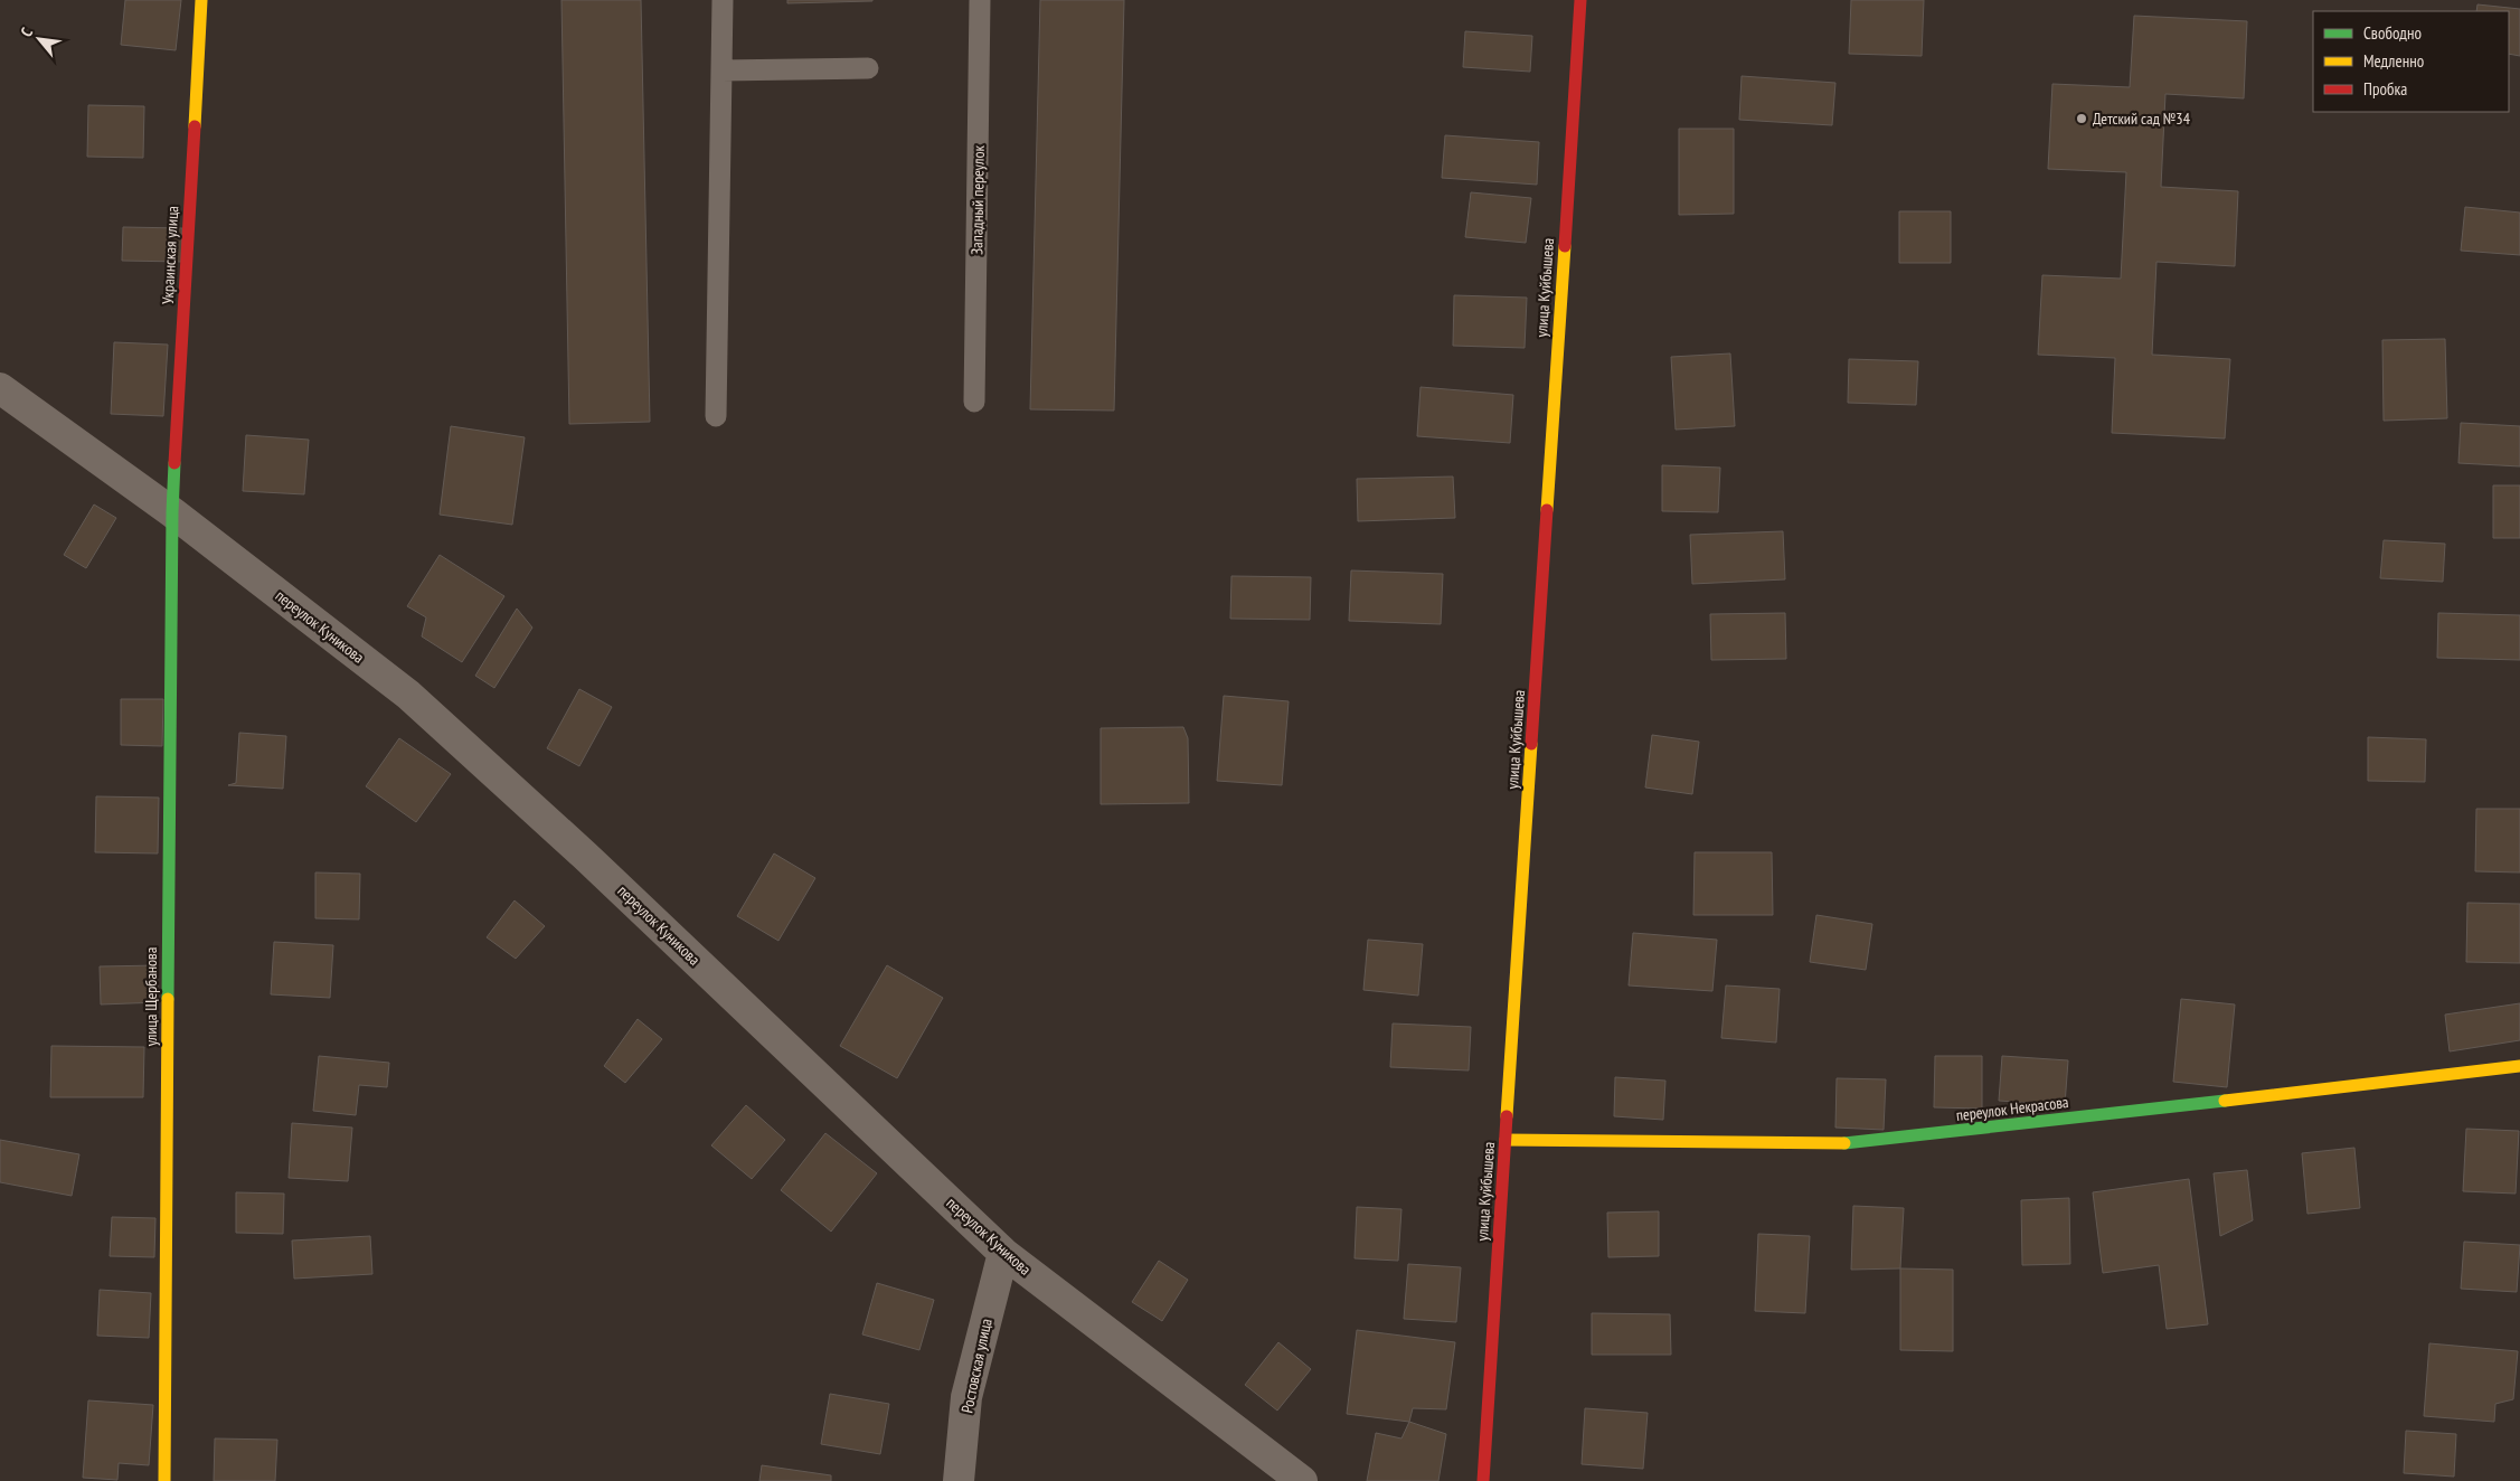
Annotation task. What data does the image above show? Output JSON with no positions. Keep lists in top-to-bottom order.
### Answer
{
  "streets": {
    "street": [
      "Украинская улица",
      "улица Куйбышева",
      "переулок Куникова",
      "улица Щербанова",
      "переулок Некрасова",
      "Ростовская улица"
    ],
    "lane": ["Западный переулок"]
  },
  "crossings": [
    ["Украинская улица", "переулок Куникова"],
    ["Украинская улица", "улица Щербанова"],
    ["улица Куйбышева", "переулок Некрасова"],
    ["переулок Куникова", "улица Щербанова"],
    ["переулок Куникова", "Ростовская улица"]
  ],
  "places": ["Детский сад №34"],
  "legend": ["Свободно", "Медленно", "Пробка"],
  "north": "top left"
}
